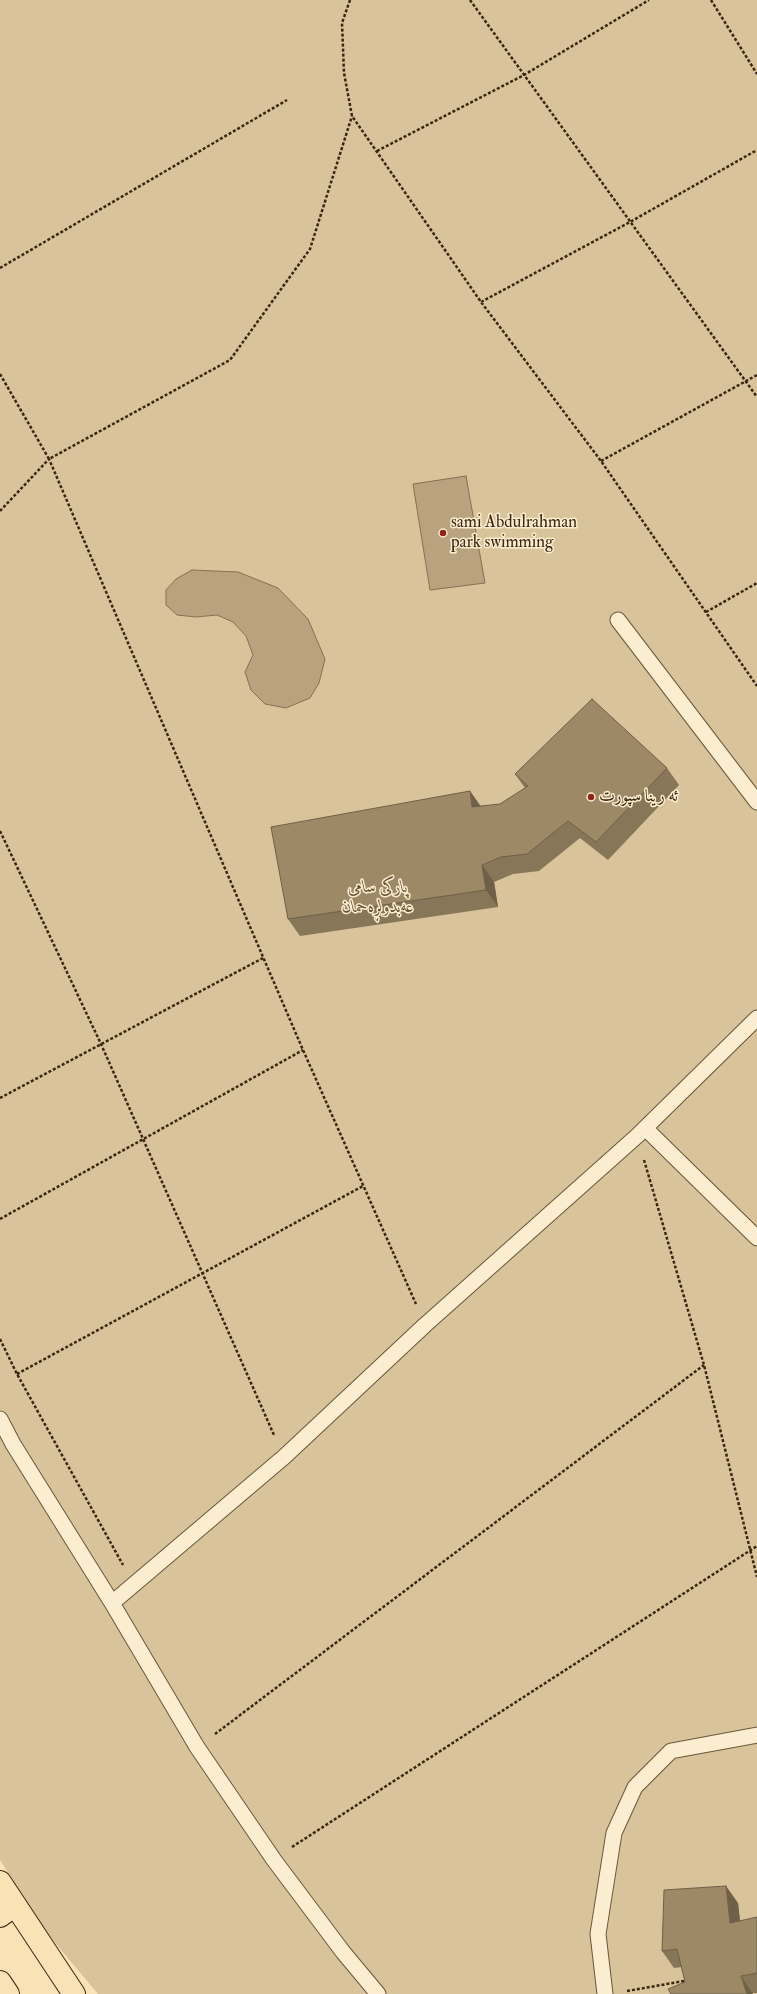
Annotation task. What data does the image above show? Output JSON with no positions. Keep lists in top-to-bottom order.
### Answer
{
  "parks": ["پارکی سامی عەبدولڕەحمان"],
  "places": ["sami Abdulrahman park swimming", "ئه رينا سپورت"]
}
